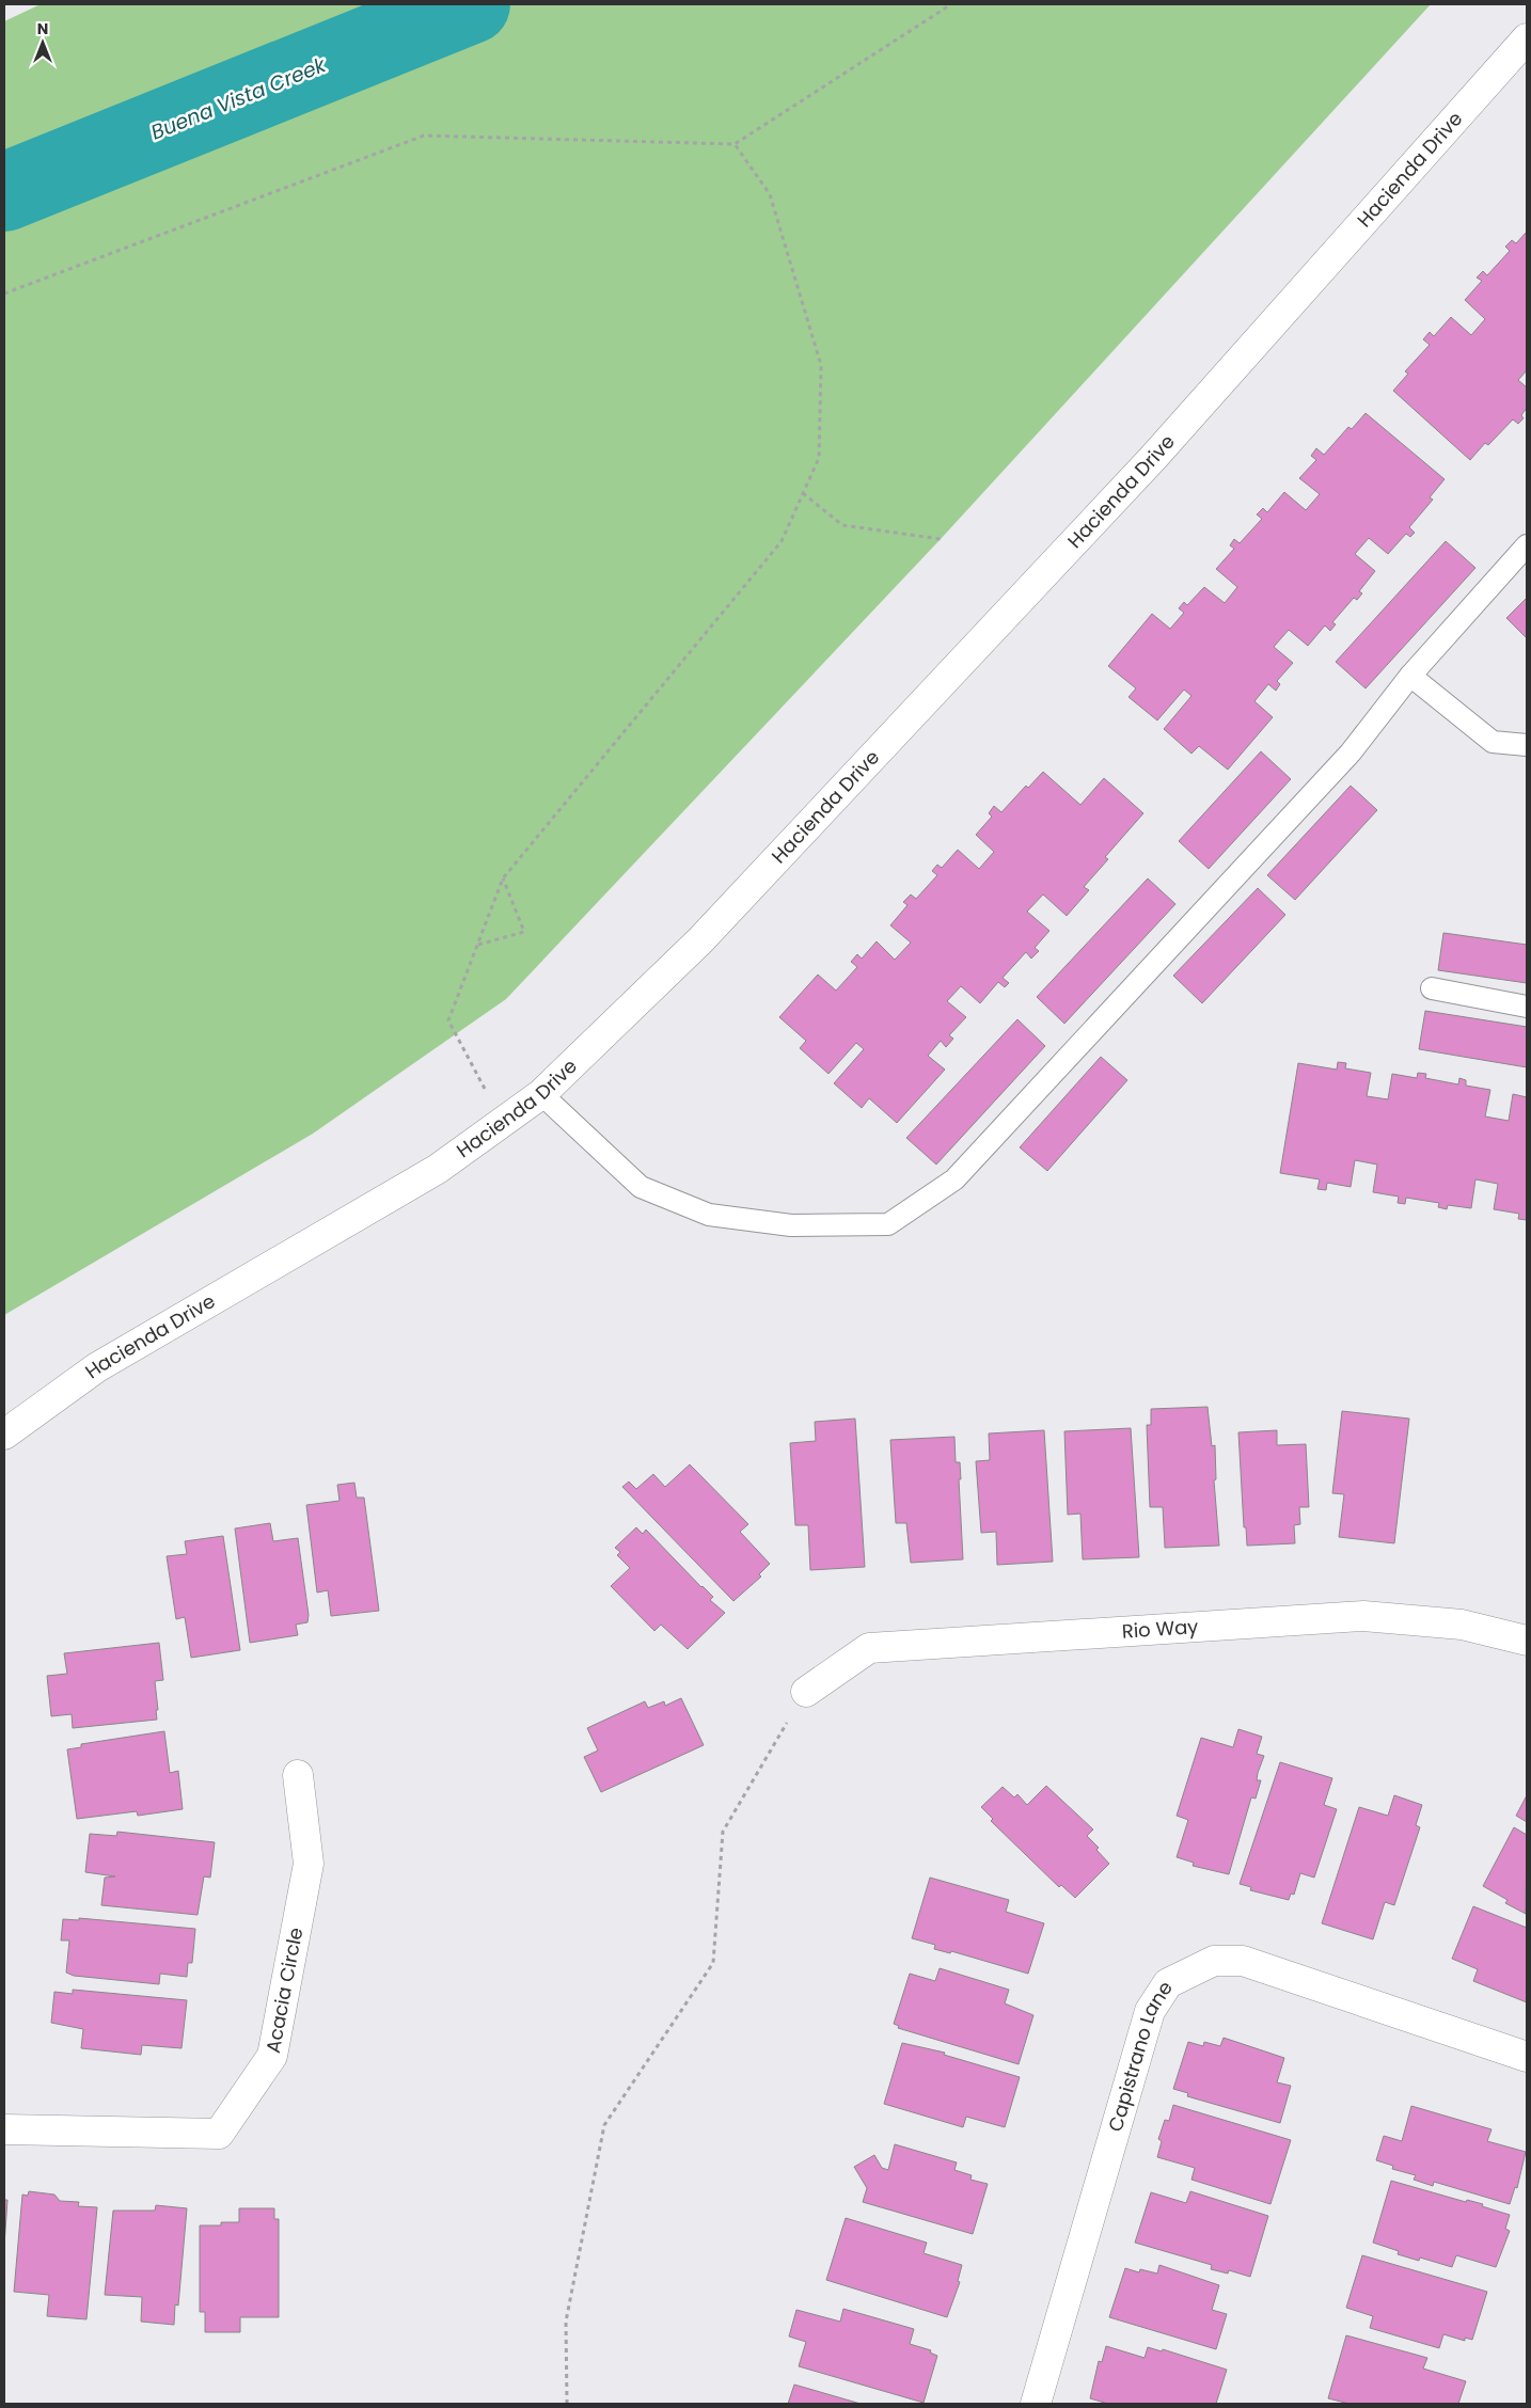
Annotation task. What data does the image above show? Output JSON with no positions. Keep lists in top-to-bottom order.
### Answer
{
  "streets": {
    "street": [
      "Hacienda Drive",
      "Rio Way",
      "Acacia Circle",
      "Capistrano Lane"
    ]
  },
  "water": ["Buena Vista Creek"],
  "north": "top"
}
